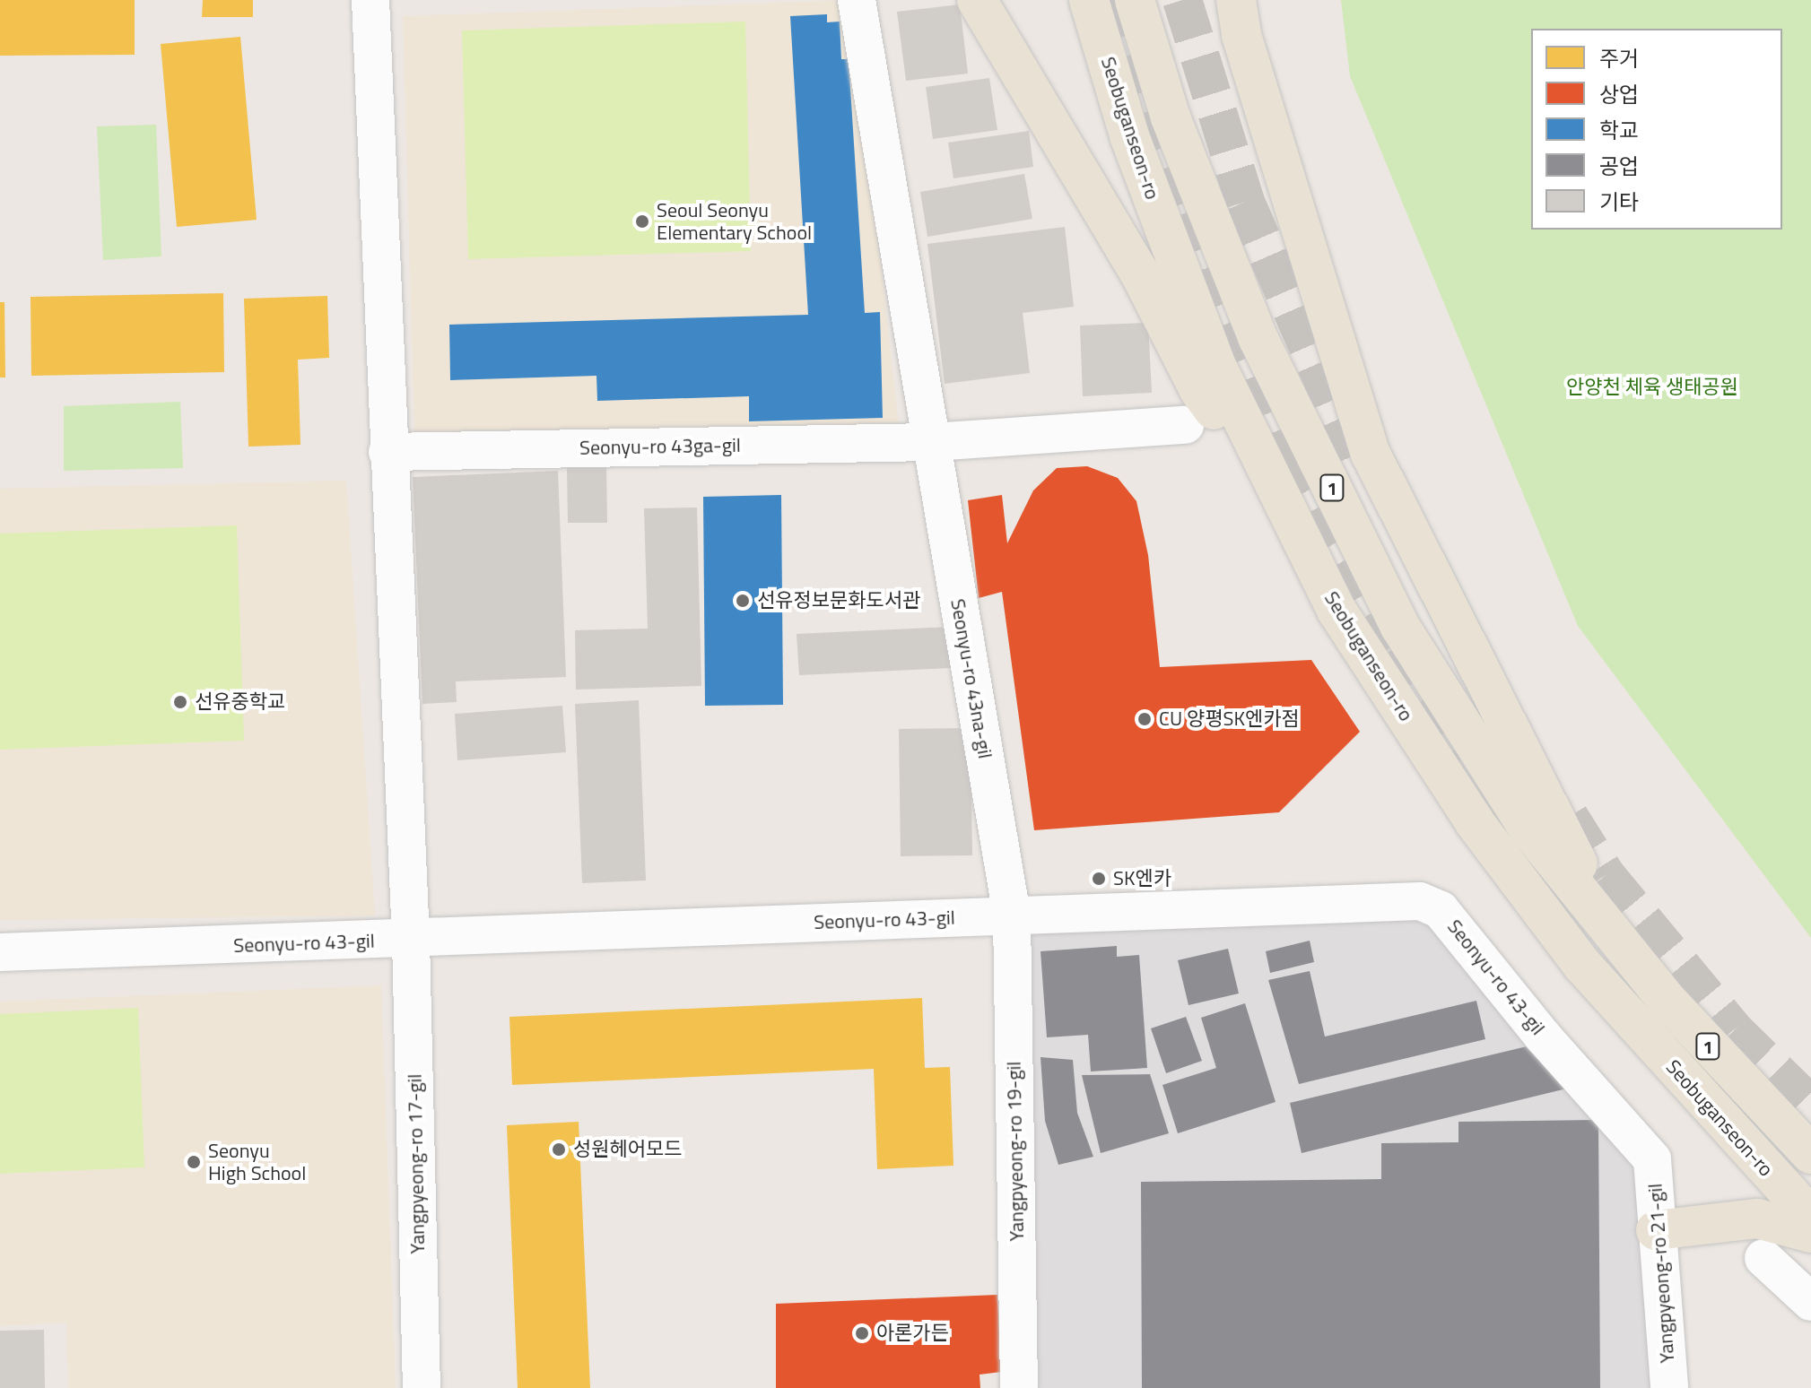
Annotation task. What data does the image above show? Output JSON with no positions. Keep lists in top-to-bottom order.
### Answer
{
  "streets": {
    "main road": ["Seobuganseon-ro", "1"],
    "street": [
      "Seonyu-ro 43ga-gil",
      "Seonyu-ro 43na-gil",
      "Seonyu-ro 43-gil",
      "Yangpyeong-ro 19-gil",
      "Yangpyeong-ro 17-gil",
      "Yangpyeong-ro 21-gil"
    ]
  },
  "crossings": [
    ["Seonyu-ro 43ga-gil", "Seonyu-ro 43na-gil"],
    ["Seonyu-ro 43na-gil", "Seonyu-ro 43-gil"],
    ["Seonyu-ro 43na-gil", "Yangpyeong-ro 19-gil"],
    ["Seonyu-ro 43-gil", "Yangpyeong-ro 19-gil"],
    ["Seonyu-ro 43-gil", "Yangpyeong-ro 17-gil"],
    ["Seonyu-ro 43-gil", "Yangpyeong-ro 21-gil"]
  ],
  "parks": ["안양천 체육 생태공원"],
  "places": [
    "Seoul Seonyu Elementary School",
    "선유정보문화도서관",
    "선유중학교",
    "CU 양평SK엔카점",
    "SK엔카",
    "성원헤어모드",
    "Seonyu High School",
    "아론가든"
  ],
  "legend": [
    "주거",
    "상업",
    "학교",
    "공업",
    "기타"
  ]
}
